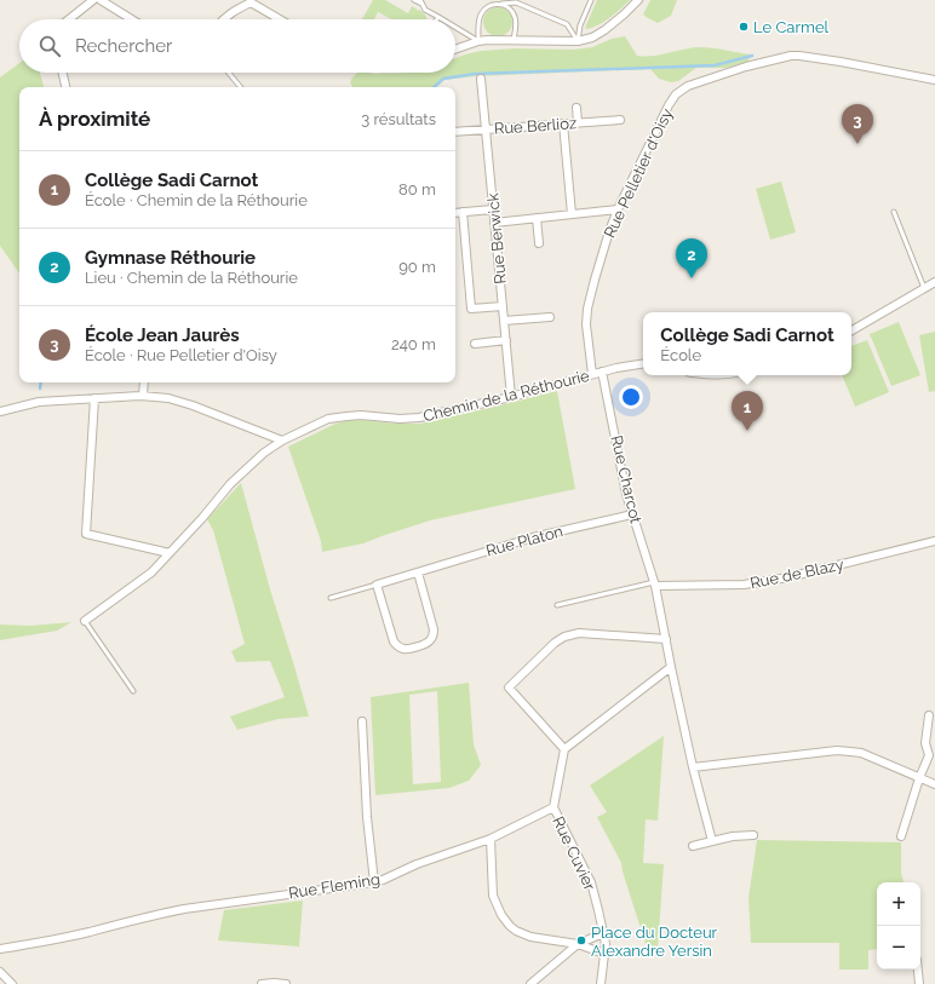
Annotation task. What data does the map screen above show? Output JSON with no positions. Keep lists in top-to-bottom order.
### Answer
{
  "streets": {
    "street": [
      "Rue Berlioz",
      "Rue Pelletier d'Oisy",
      "Rue Berwick",
      "Chemin de la Réthourie",
      "Rue Charcot",
      "Rue Platon",
      "Rue de Blazy",
      "Rue Cuvier",
      "Rue Fleming"
    ]
  },
  "crossings": [
    ["Rue Berlioz", "Rue Berwick"],
    ["Rue Pelletier d'Oisy", "Chemin de la Réthourie"],
    ["Rue Berwick", "Chemin de la Réthourie"],
    ["Chemin de la Réthourie", "Rue Charcot"],
    ["Rue Charcot", "Rue Platon"],
    ["Rue Charcot", "Rue de Blazy"],
    ["Rue Cuvier", "Rue Fleming"]
  ],
  "places": ["Le Carmel", "Place du Docteur Alexandre Yersin"],
  "page": {
    "search": "Rechercher",
    "heading": ["À proximité", "3 résultats"],
    "pins": ["3", "2", "1"],
    "list": [
      {
        "mark": "1",
        "name": "Collège Sadi Carnot",
        "note": "École · Chemin de la Réthourie",
        "value": "80 m"
      },
      {
        "mark": "2",
        "name": "Gymnase Réthourie",
        "note": "Lieu · Chemin de la Réthourie",
        "value": "90 m"
      },
      {
        "mark": "3",
        "name": "École Jean Jaurès",
        "note": "École · Rue Pelletier d'Oisy",
        "value": "240 m"
      }
    ],
    "popup": ["Collège Sadi Carnot", "École"],
    "map_buttons": ["+", "−"]
  }
}
